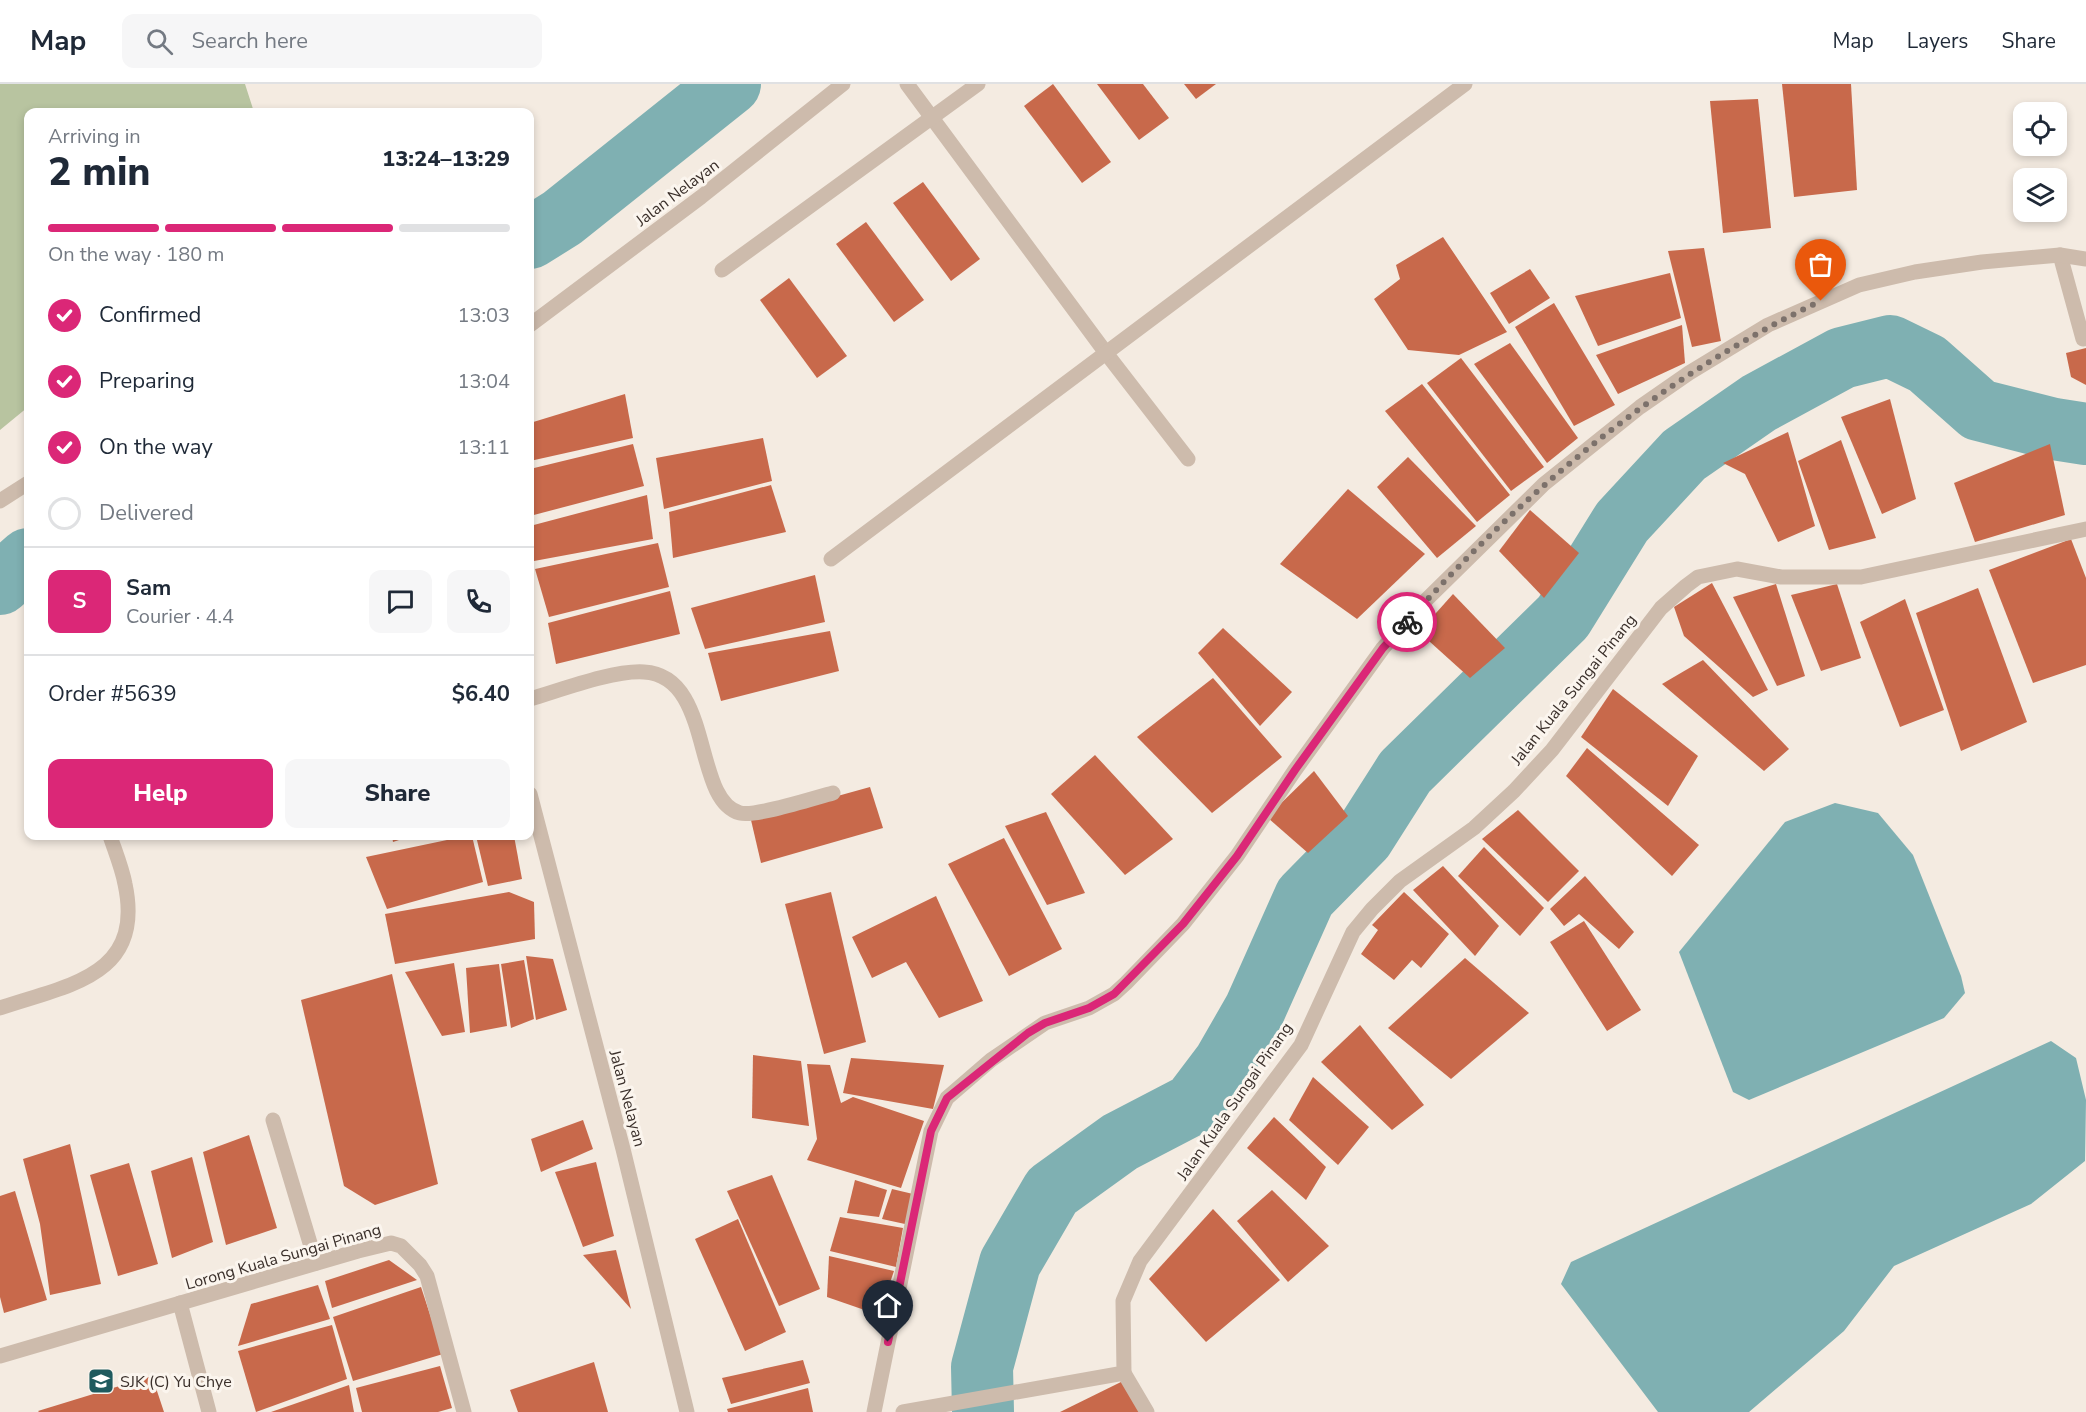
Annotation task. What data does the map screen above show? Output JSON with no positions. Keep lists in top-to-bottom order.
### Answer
{
  "streets": {
    "street": ["Jalan Nelayan", "Jalan Kuala Sungai Pinang", "Lorong Kuala Sungai Pinang"]
  },
  "places": {
    "school or university": ["SJK (C) Yu Chye"]
  },
  "page": {
    "header": "Map",
    "search": "Search here",
    "nav": ["Map", "Layers", "Share"],
    "heading": ["2 min", "Arriving in", "13:24–13:29"],
    "panel": [
      "Sam",
      "Courier · 4.4",
      "Order #5639",
      "$6.40"
    ],
    "bar": "On the way · 180 m",
    "list": [
      ["Confirmed", "13:03"],
      ["Preparing", "13:04"],
      ["On the way", "13:11"],
      "Delivered"
    ],
    "round": "S",
    "buttons": ["Help", "Share"]
  }
}
